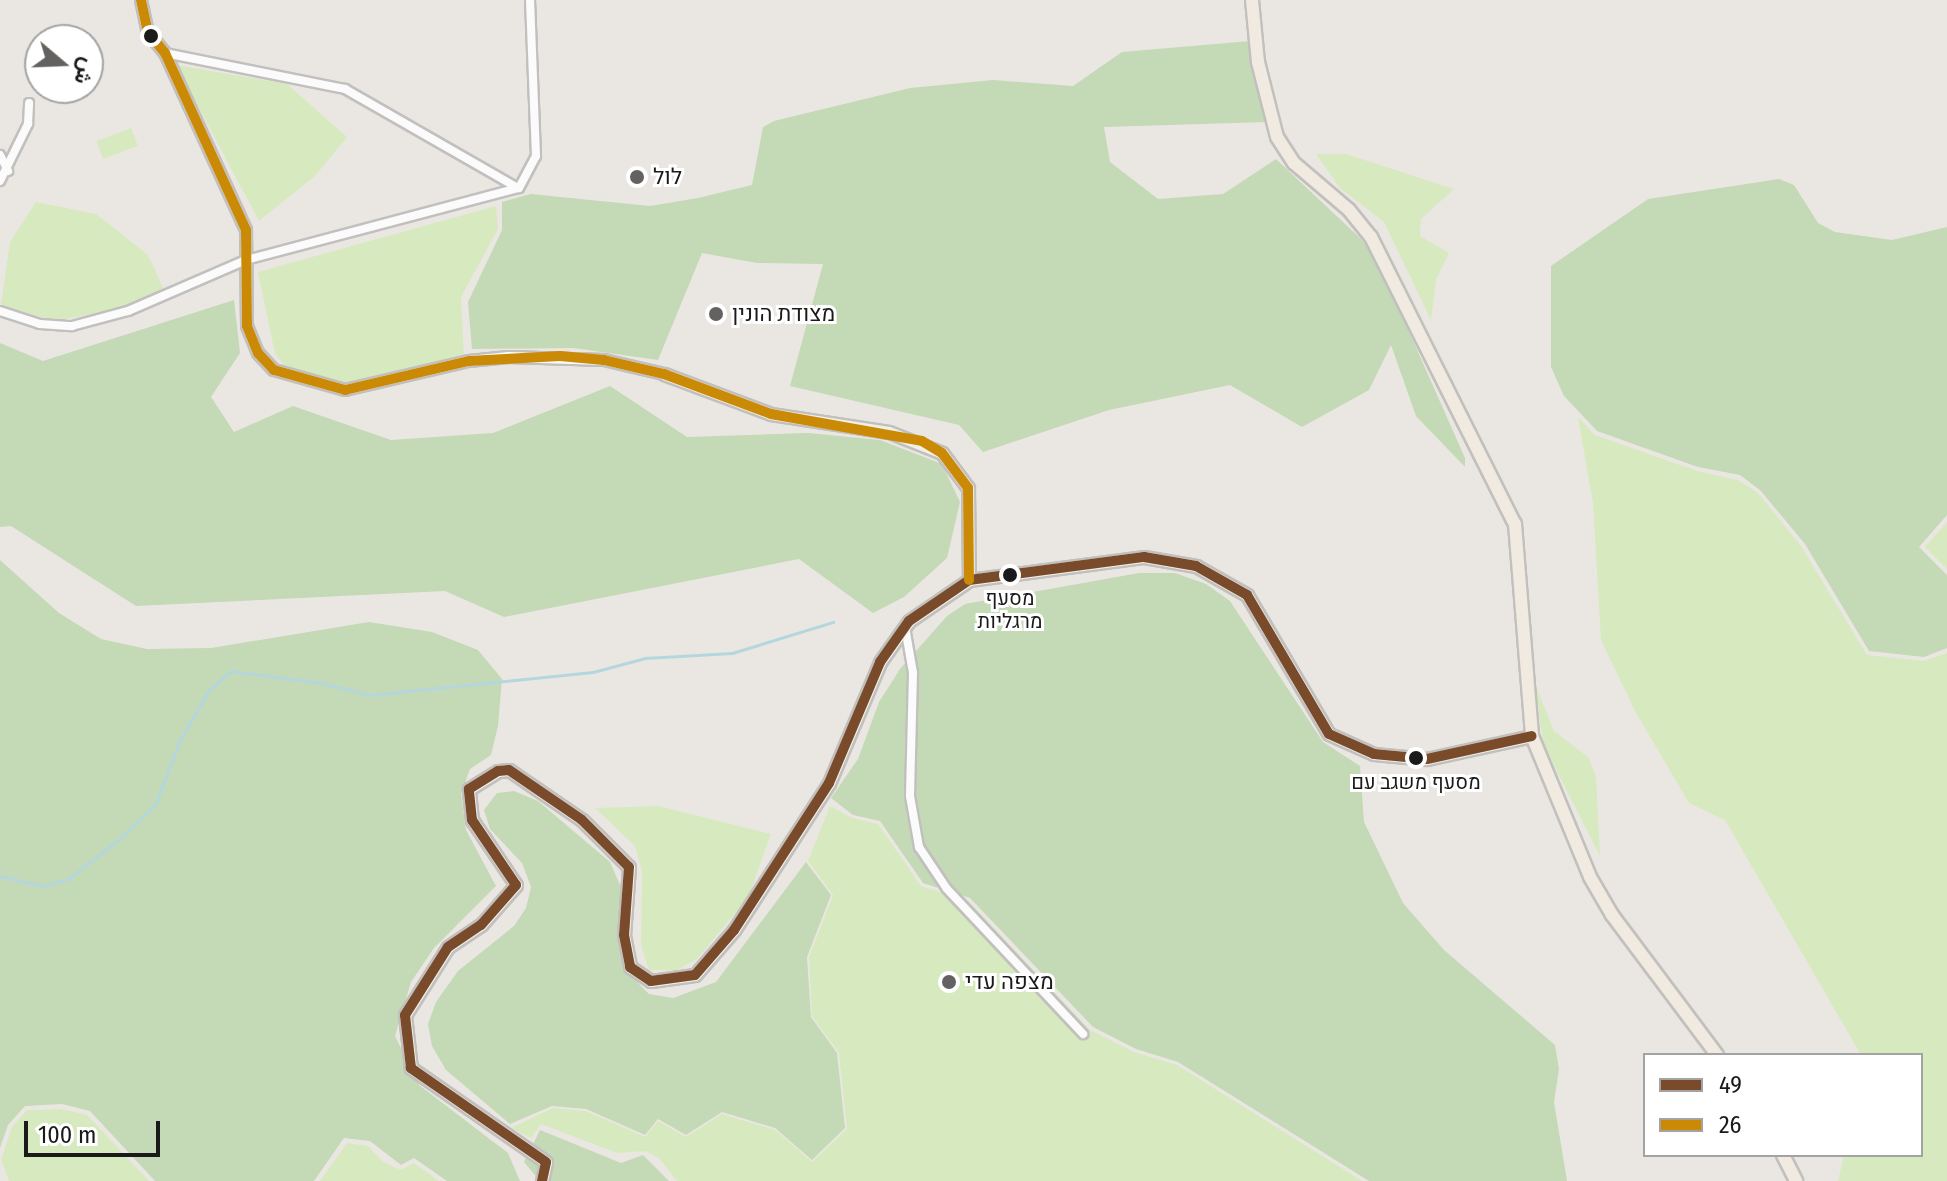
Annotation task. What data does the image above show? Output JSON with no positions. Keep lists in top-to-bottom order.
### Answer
{
  "places": [
    "לול",
    "מצודת הונין",
    "מסעף מרגליות",
    "מסעף משגב עם",
    "מצפה עדי"
  ],
  "lines": ["transit line 26", "transit line 49"],
  "legend": ["49", "26"],
  "scale_bar": "100 m",
  "north": "right"
}
